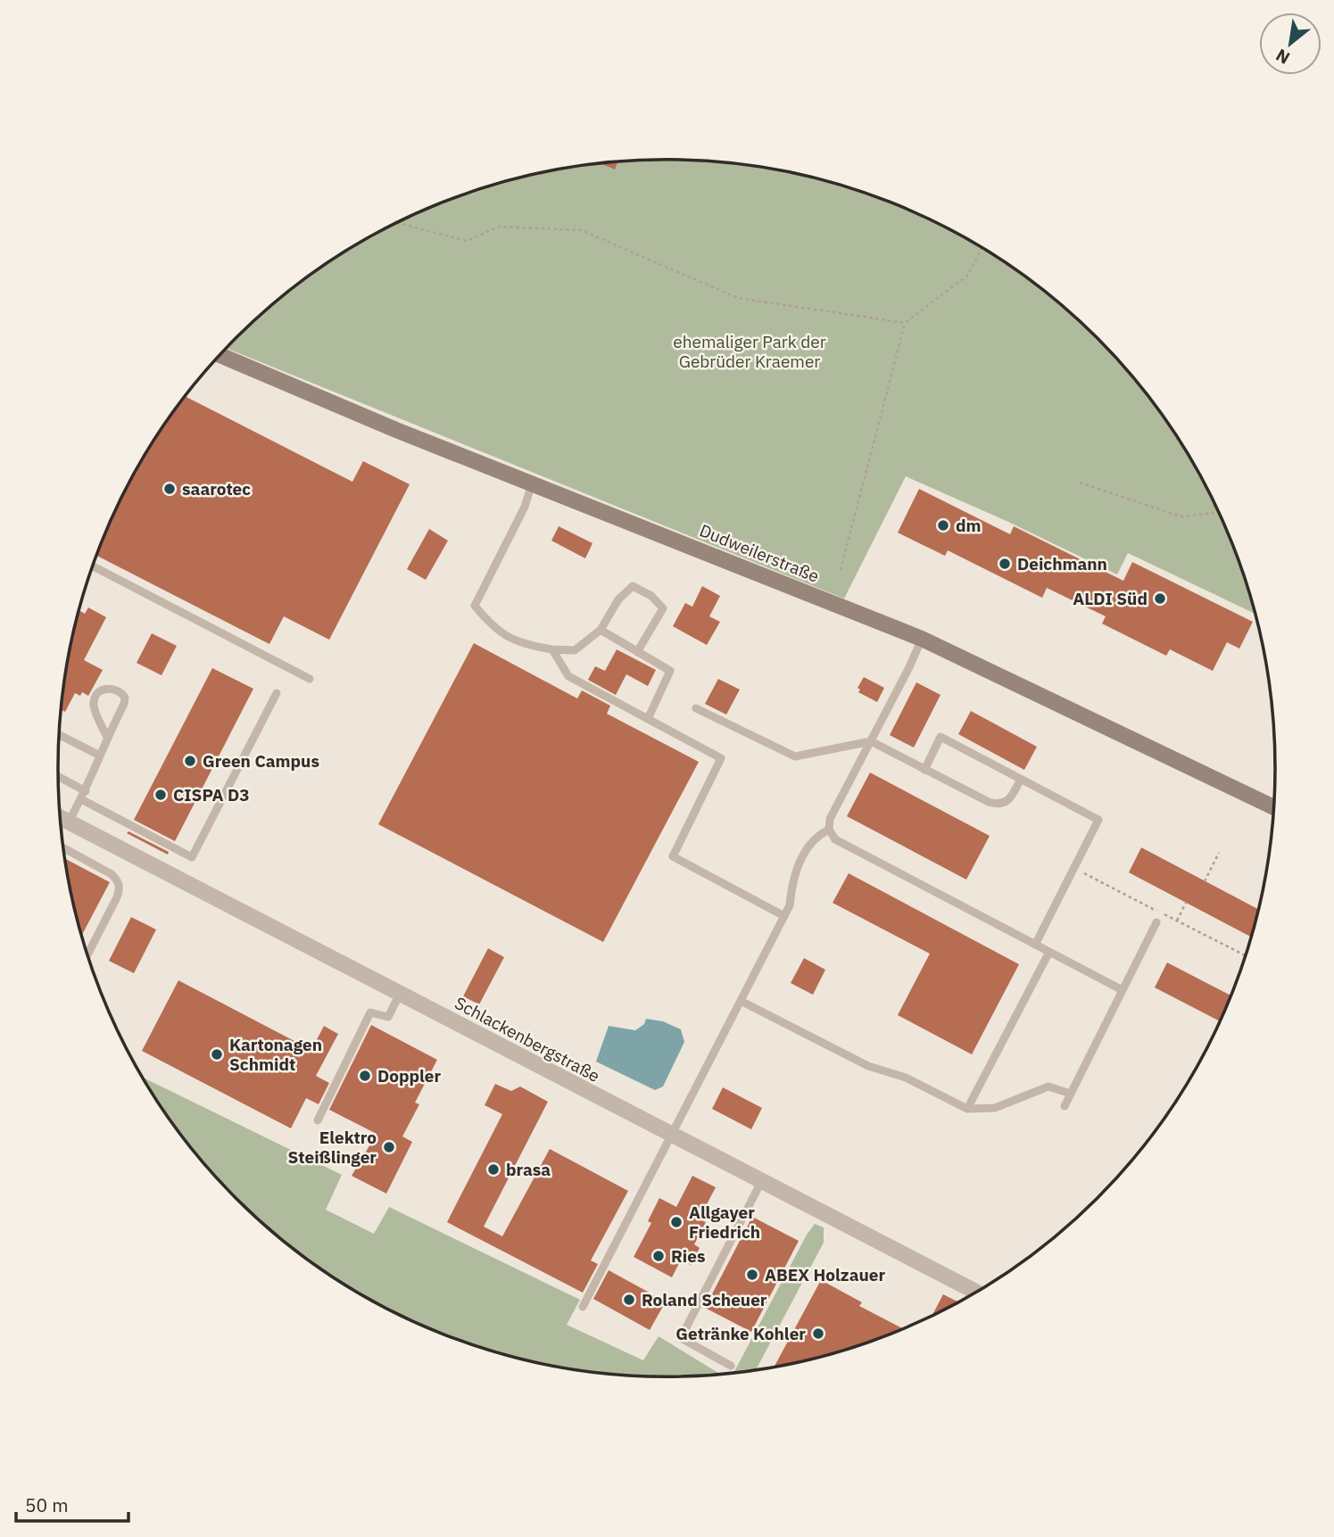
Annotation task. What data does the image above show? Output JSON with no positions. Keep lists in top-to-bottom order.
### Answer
{
  "streets": {
    "main road": ["Dudweilerstraße"],
    "street": ["Schlackenbergstraße"]
  },
  "parks": ["ehemaliger Park der Gebrüder Kraemer"],
  "places": [
    "saarotec",
    "dm",
    "Deichmann",
    "ALDI Süd",
    "Green Campus",
    "CISPA D3",
    "Kartonagen Schmidt",
    "Doppler",
    "Elektro Steißlinger",
    "brasa",
    "Allgayer Friedrich",
    "Ries",
    "ABEX Holzauer",
    "Roland Scheuer",
    "Getränke Kohler"
  ],
  "scale_bar": "50 m",
  "north": "bottom left"
}
